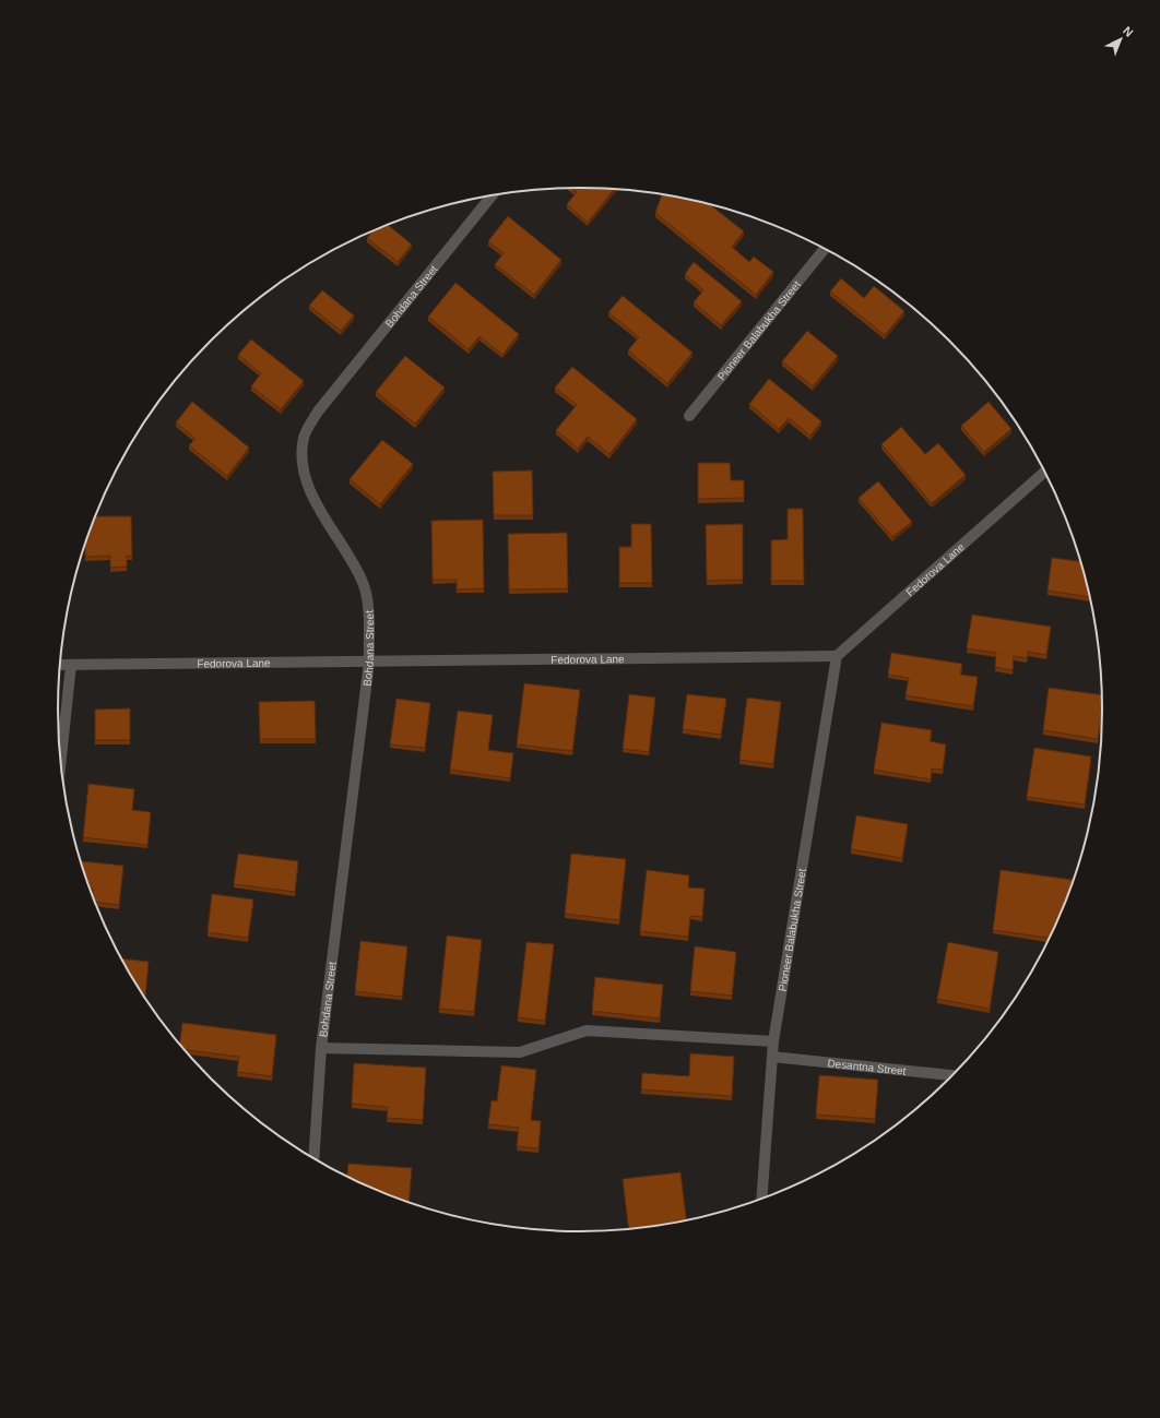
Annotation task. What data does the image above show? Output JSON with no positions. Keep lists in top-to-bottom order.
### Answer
{
  "streets": {
    "street": [
      "Bohdana Street",
      "Pioneer Balabukha Street",
      "Fedorova Lane",
      "Desantna Street"
    ]
  },
  "crossings": [
    ["Bohdana Street", "Fedorova Lane"],
    ["Pioneer Balabukha Street", "Fedorova Lane"],
    ["Pioneer Balabukha Street", "Desantna Street"]
  ],
  "north": "top right"
}
